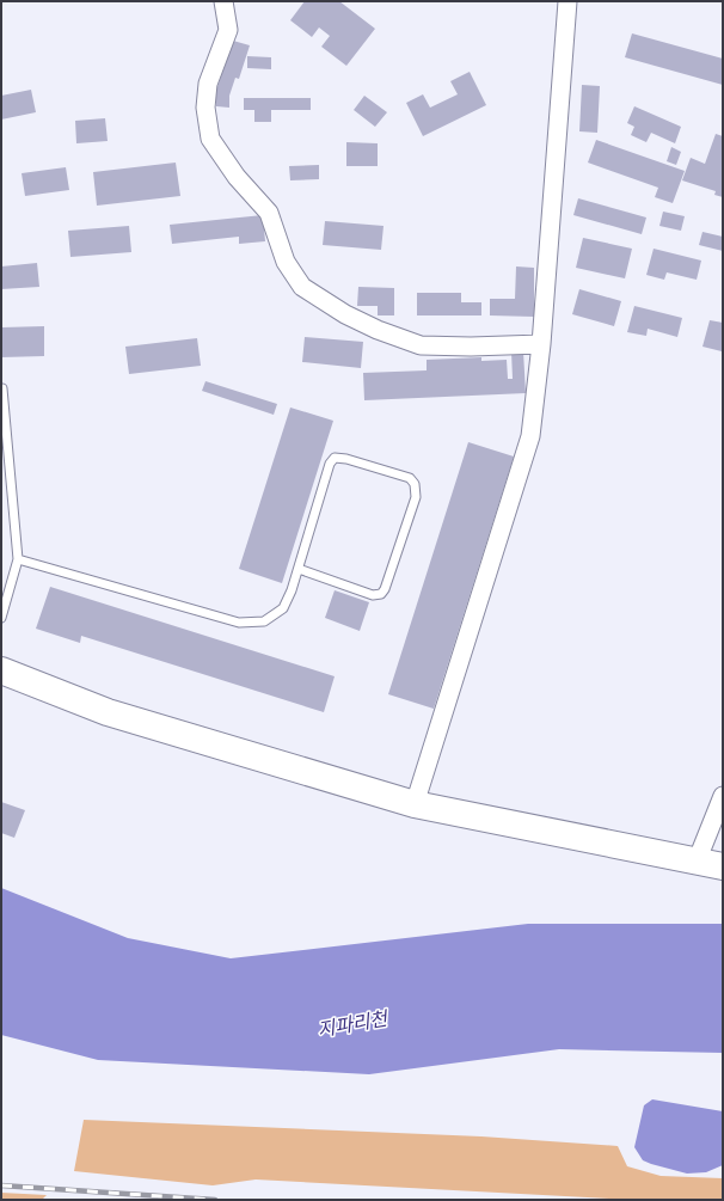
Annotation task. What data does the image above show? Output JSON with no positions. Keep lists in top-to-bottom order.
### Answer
{
  "water": ["지파리천"]
}
